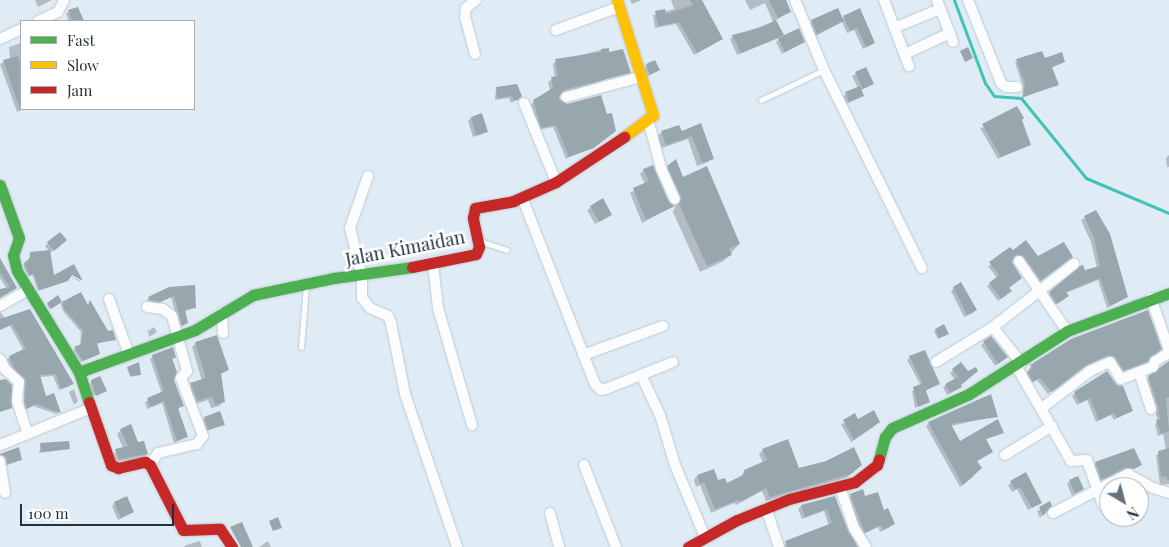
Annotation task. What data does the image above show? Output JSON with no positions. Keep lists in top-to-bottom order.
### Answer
{
  "streets": {
    "street": ["Jalan Kimaidan"]
  },
  "legend": ["Fast", "Slow", "Jam"],
  "scale_bar": "100 m",
  "north": "bottom right"
}
